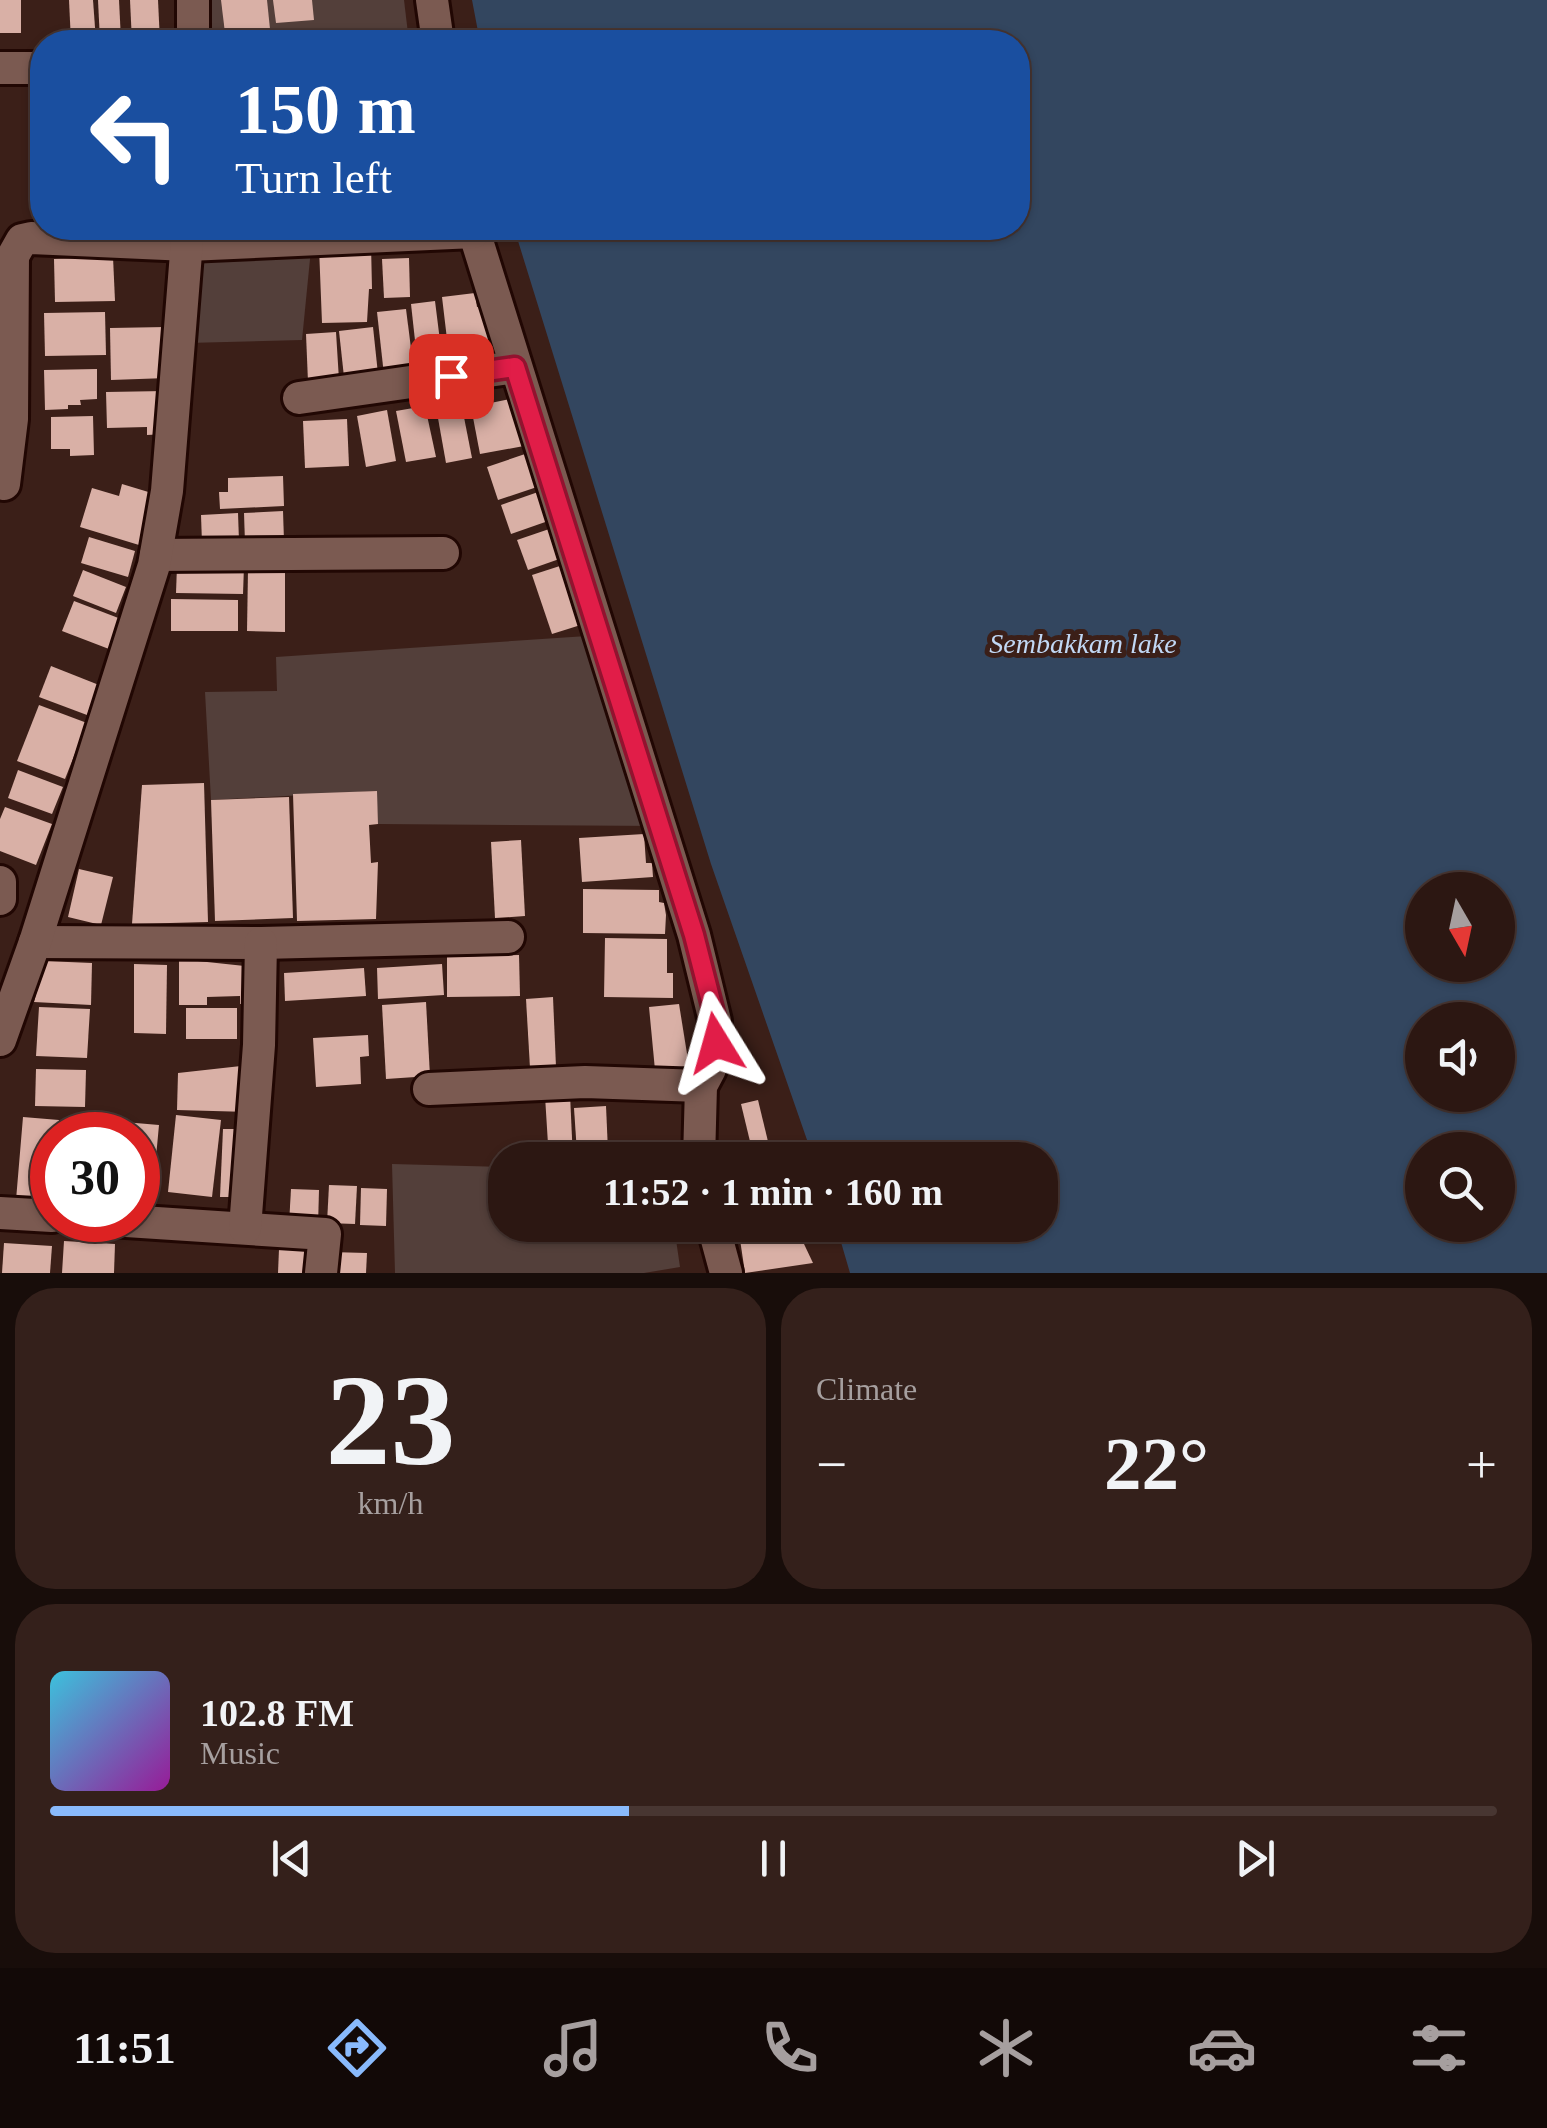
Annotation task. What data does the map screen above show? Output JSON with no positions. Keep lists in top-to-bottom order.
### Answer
{
  "water": ["Sembakkam lake"],
  "north": "bottom",
  "page": {
    "turn": ["150 m", "Turn left"],
    "limit": "30",
    "trip": "11:52 · 1 min · 160 m",
    "tile": [
      ["23", "km/h"],
      "Climate"
    ],
    "heat": ["−", "22°", "+"],
    "song": ["102.8 FM", "Music"],
    "tabs": "11:51"
  }
}
